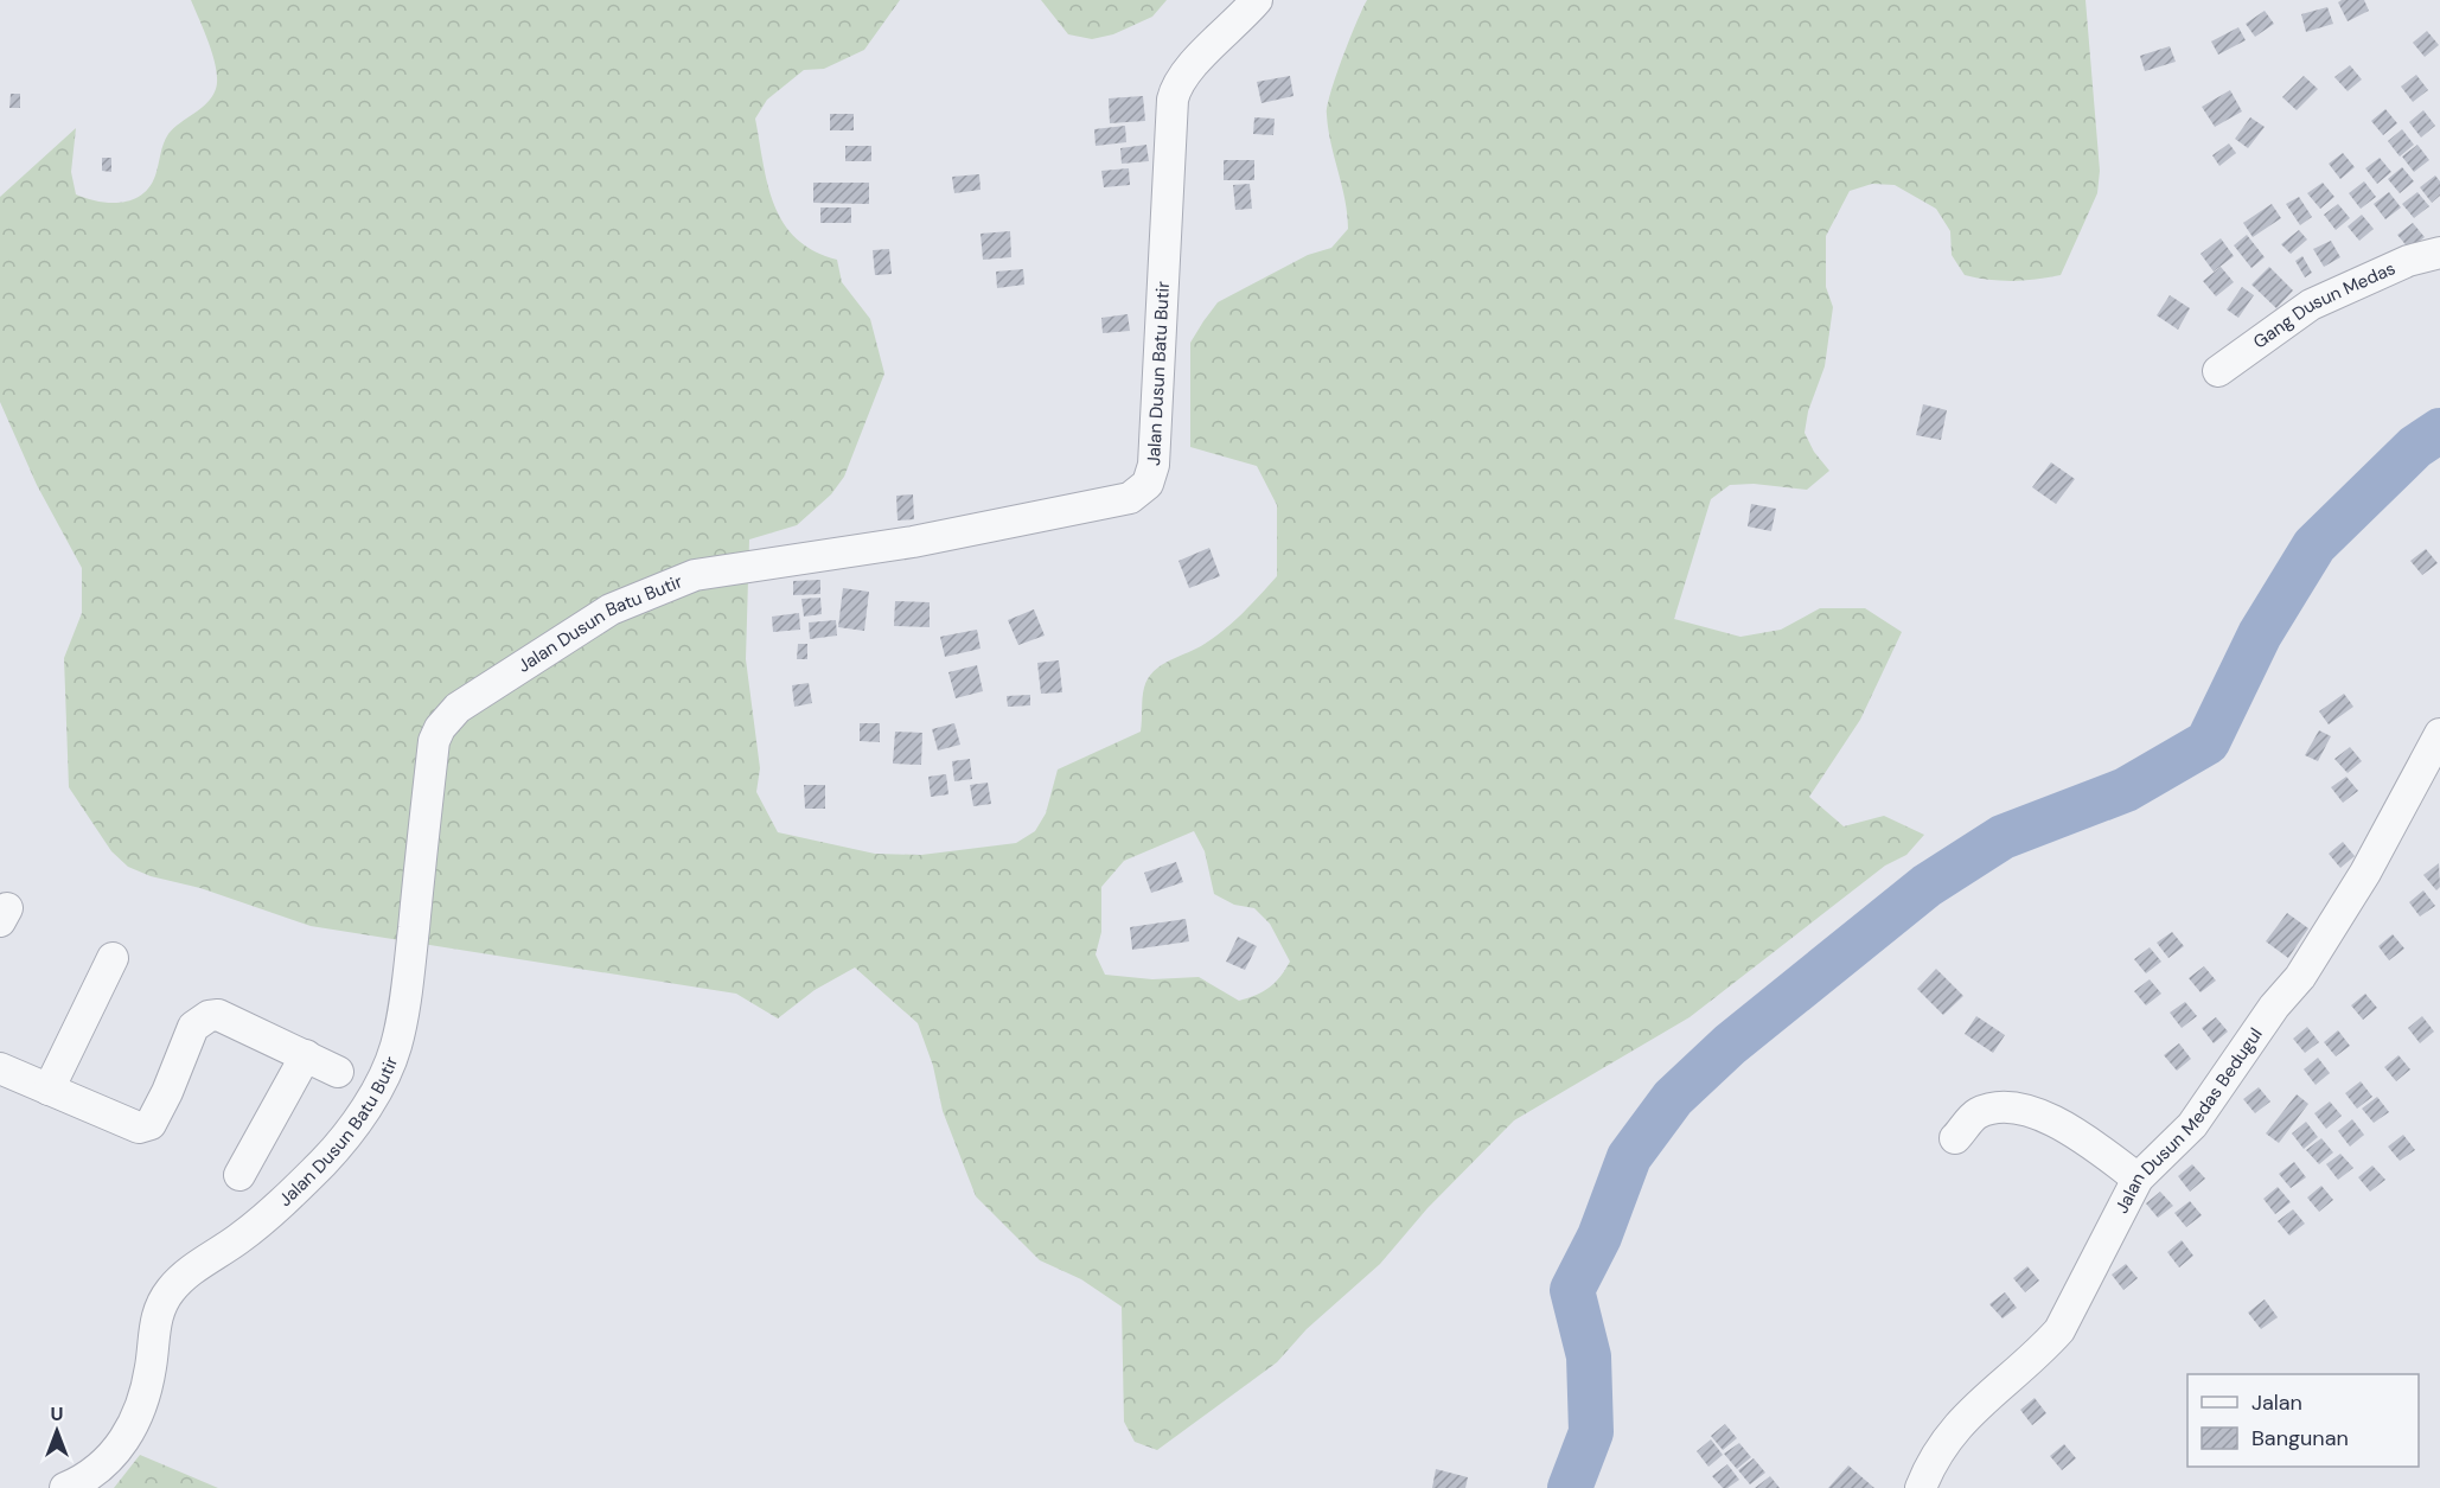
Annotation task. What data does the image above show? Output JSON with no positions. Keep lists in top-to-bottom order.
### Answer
{
  "streets": {
    "street": ["Gang Dusun Medas", "Jalan Dusun Batu Butir", "Jalan Dusun Medas Bedugul"]
  },
  "legend": ["Jalan", "Bangunan"],
  "north": "top"
}
